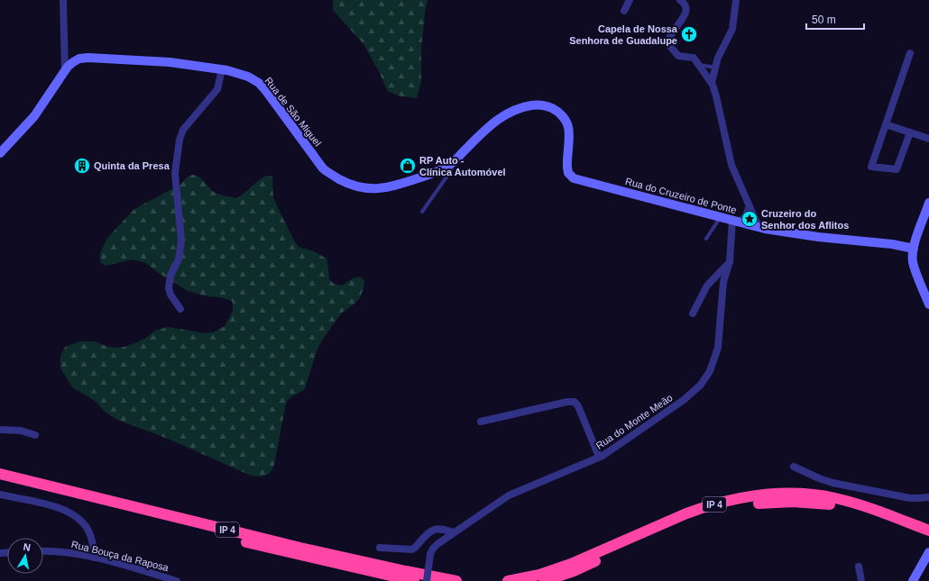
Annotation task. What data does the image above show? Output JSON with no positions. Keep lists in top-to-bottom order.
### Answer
{
  "streets": {
    "highway": ["IP 4"],
    "street": [
      "Rua de São Miguel",
      "Rua do Cruzeiro de Ponte",
      "Rua do Monte Meão",
      "Rua Bouça da Raposa"
    ]
  },
  "crossings": [
    ["Rua de São Miguel", "Rua do Cruzeiro de Ponte"],
    ["Rua do Cruzeiro de Ponte", "Rua do Monte Meão"]
  ],
  "places": {
    "church": ["Capela de Nossa Senhora de Guadalupe"],
    "building": ["Quinta da Presa"],
    "shop": ["RP Auto - Clínica Automóvel"],
    "place": ["Cruzeiro do Senhor dos Aflitos"]
  },
  "scale_bar": "50 m",
  "north": "top"
}
